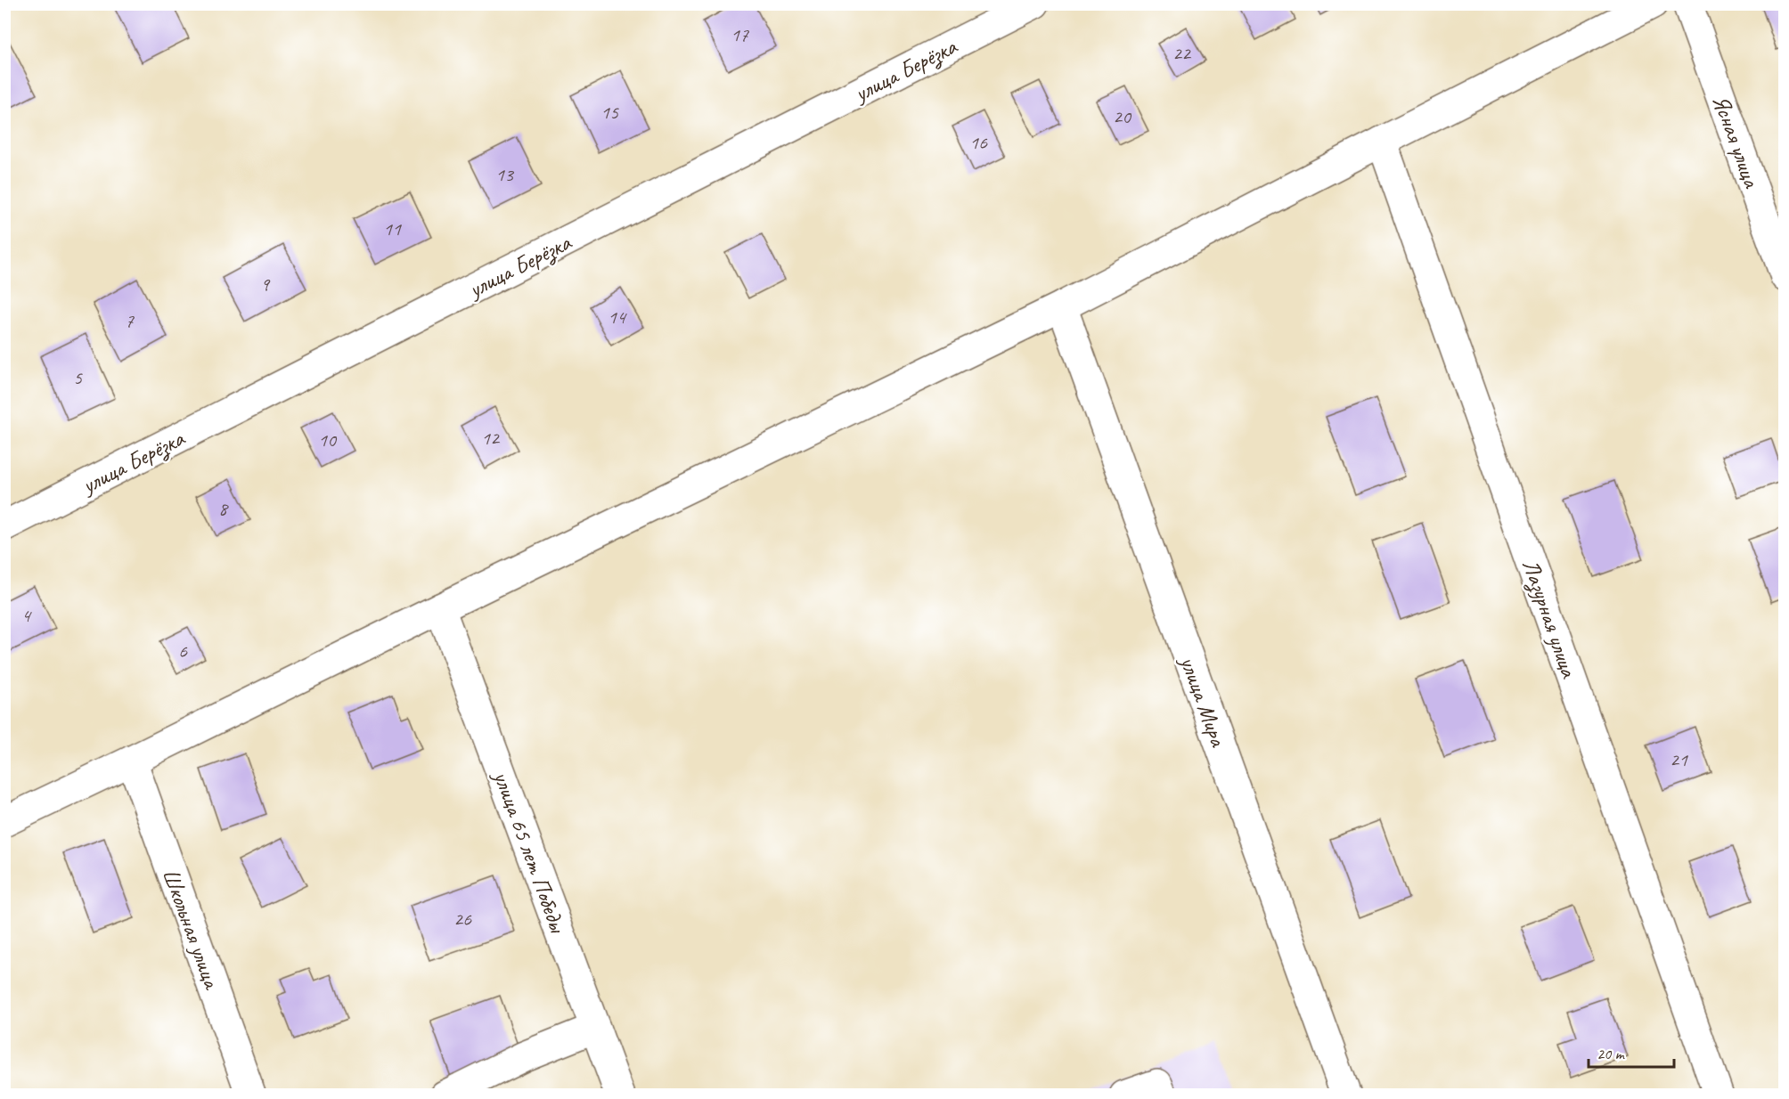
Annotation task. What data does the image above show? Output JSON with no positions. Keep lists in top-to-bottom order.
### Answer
{
  "streets": {
    "street": [
      "улица Берёзка",
      "Ясная улица",
      "Лазурная улица",
      "улица Мира",
      "улица 65 лет Победы",
      "Школьная улица"
    ]
  },
  "house_numbers": [
    "17",
    "22",
    "15",
    "20",
    "16",
    "13",
    "11",
    "9",
    "14",
    "7",
    "5",
    "12",
    "10",
    "8",
    "4",
    "6",
    "21",
    "26"
  ],
  "scale_bar": "20 m"
}
